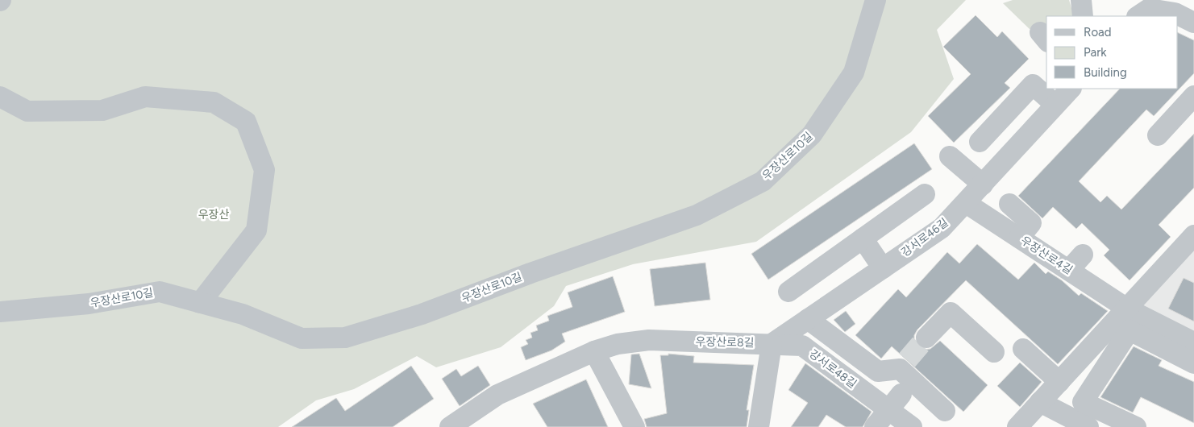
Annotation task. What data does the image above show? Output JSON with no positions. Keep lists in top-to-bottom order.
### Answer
{
  "streets": {
    "street": [
      "우장산로10길",
      "강서로46길",
      "우장산로4길",
      "우장산로8길",
      "강서로48길"
    ]
  },
  "crossings": [
    ["강서로46길", "우장산로4길"],
    ["강서로46길", "우장산로8길"],
    ["강서로46길", "강서로48길"],
    ["우장산로8길", "강서로48길"]
  ],
  "parks": ["우장산"],
  "legend": ["Road", "Park", "Building"]
}
